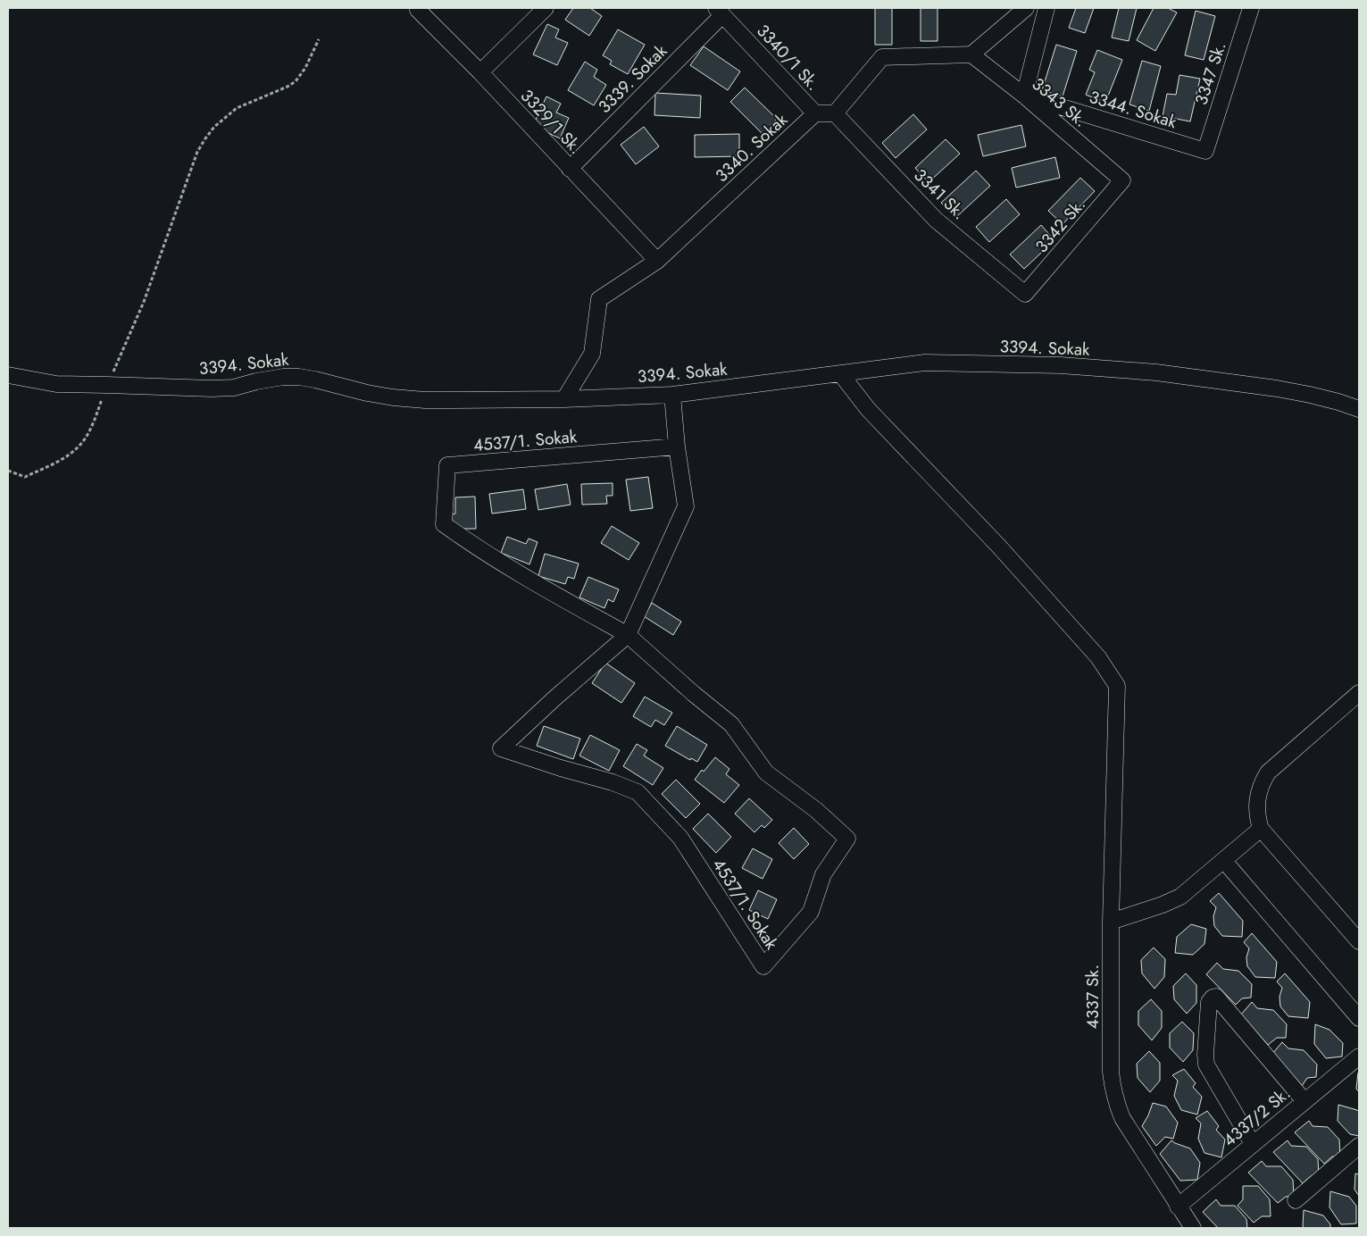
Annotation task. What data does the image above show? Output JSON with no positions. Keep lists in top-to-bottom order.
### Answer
{
  "streets": {
    "street": [
      "3340/1 Sk.",
      "3347 Sk.",
      "3339. Sokak",
      "3343 Sk.",
      "3344. Sokak",
      "3329/1 Sk.",
      "3340. Sokak",
      "3341 Sk.",
      "3342 Sk.",
      "3394. Sokak",
      "4537/1. Sokak",
      "4337 Sk.",
      "4337/2 Sk."
    ]
  },
  "crossings": [
    ["3340/1 Sk.", "3339. Sokak"],
    ["3340/1 Sk.", "3340. Sokak"],
    ["3347 Sk.", "3344. Sokak"],
    ["3339. Sokak", "3329/1 Sk."],
    ["3343 Sk.", "3344. Sokak"],
    ["3343 Sk.", "3342 Sk."],
    ["3329/1 Sk.", "3340. Sokak"],
    ["3340. Sokak", "3394. Sokak"],
    ["3341 Sk.", "3342 Sk."],
    ["3394. Sokak", "4337 Sk."],
    ["4337 Sk.", "4337/2 Sk."]
  ]
}
